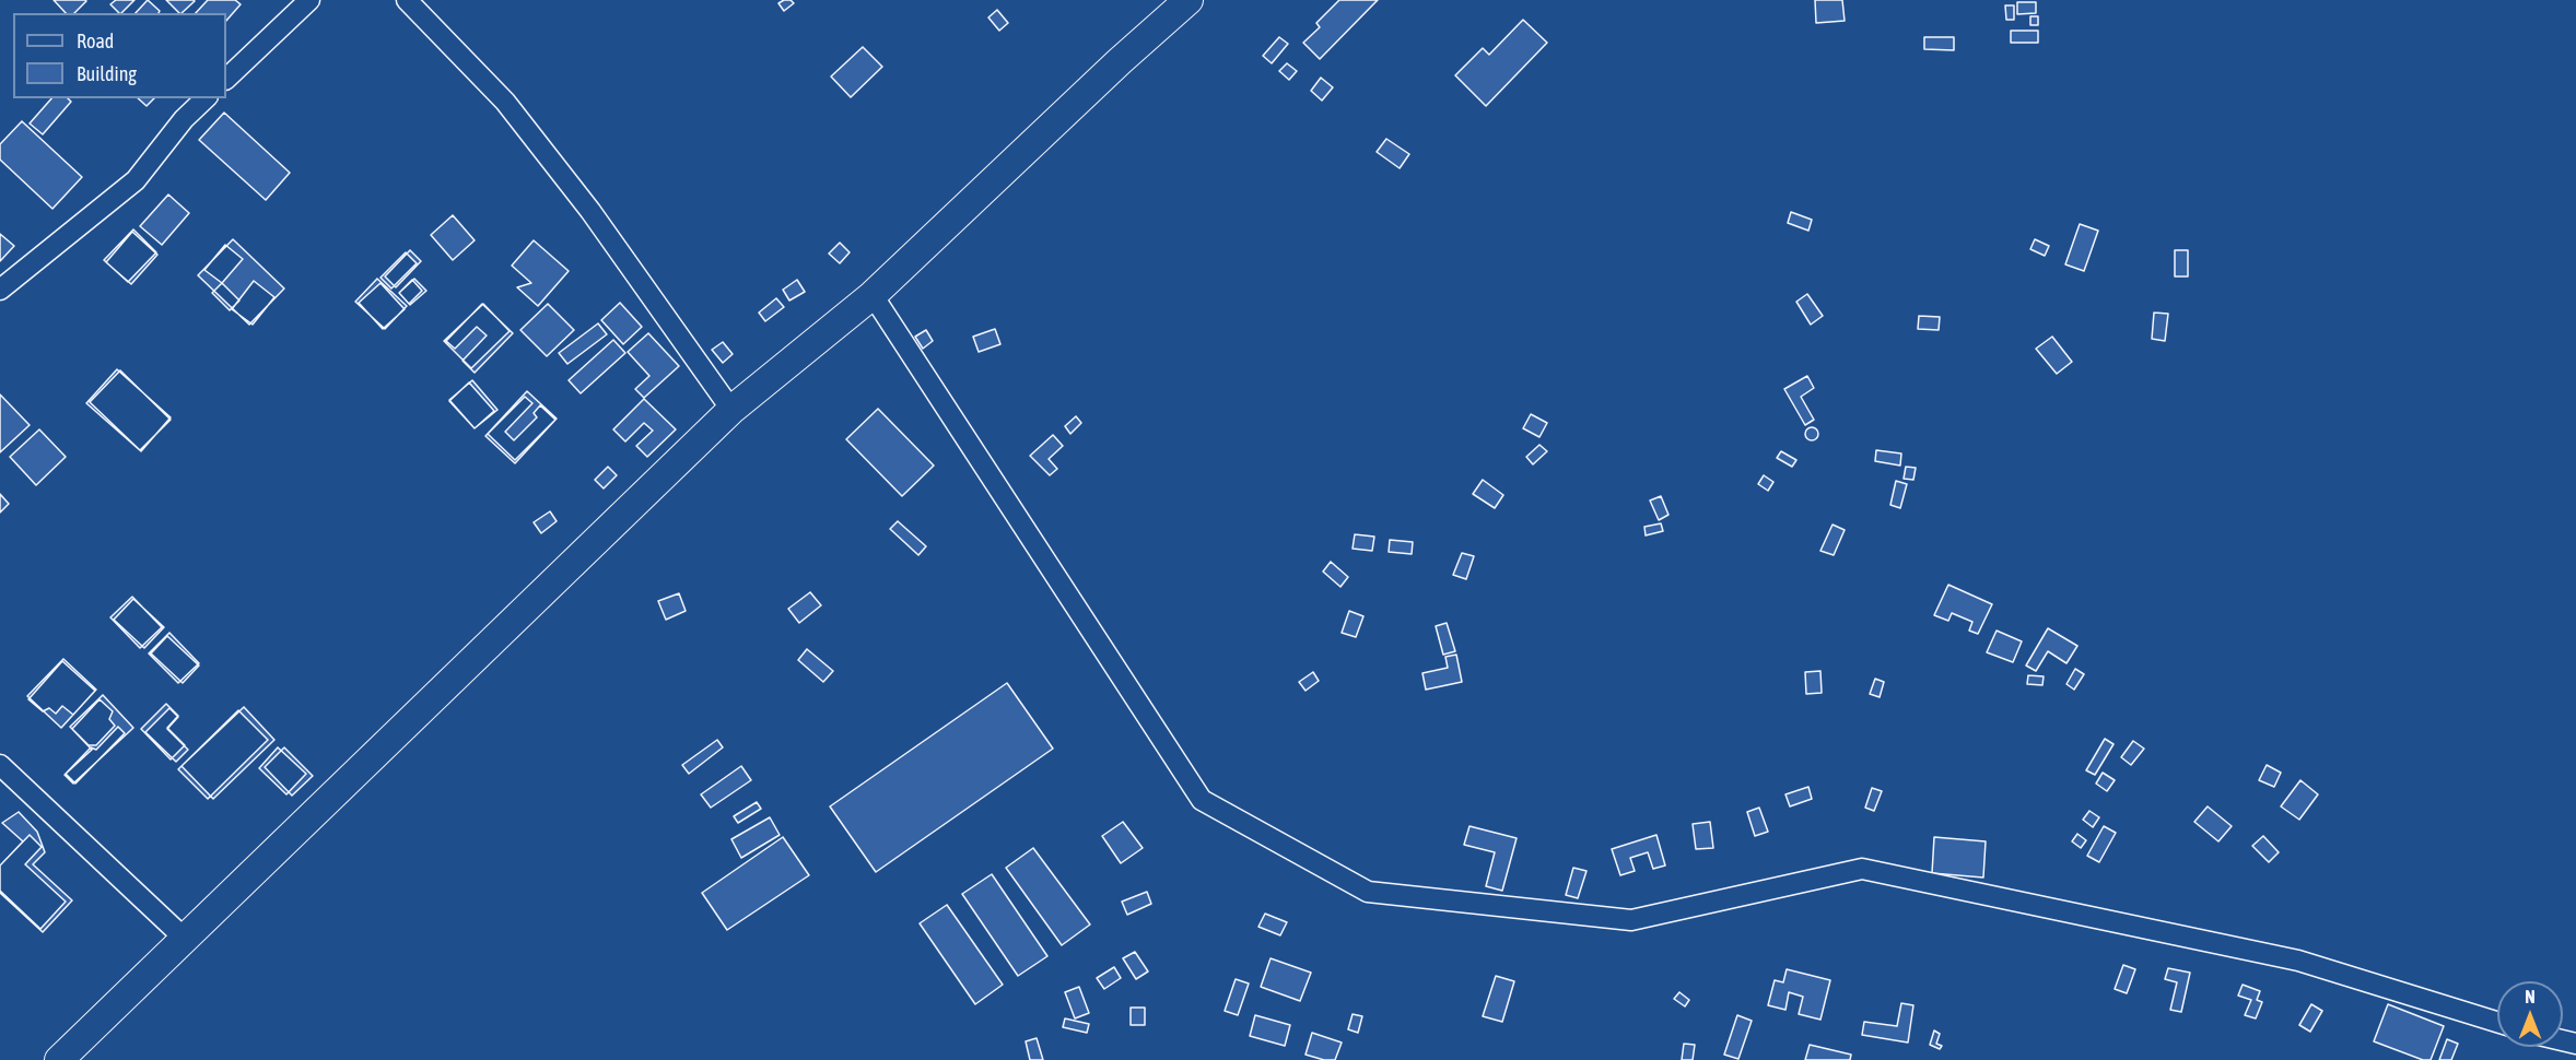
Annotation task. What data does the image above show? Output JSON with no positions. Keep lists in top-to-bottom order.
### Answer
{
  "legend": ["Road", "Building"],
  "north": "top"
}
